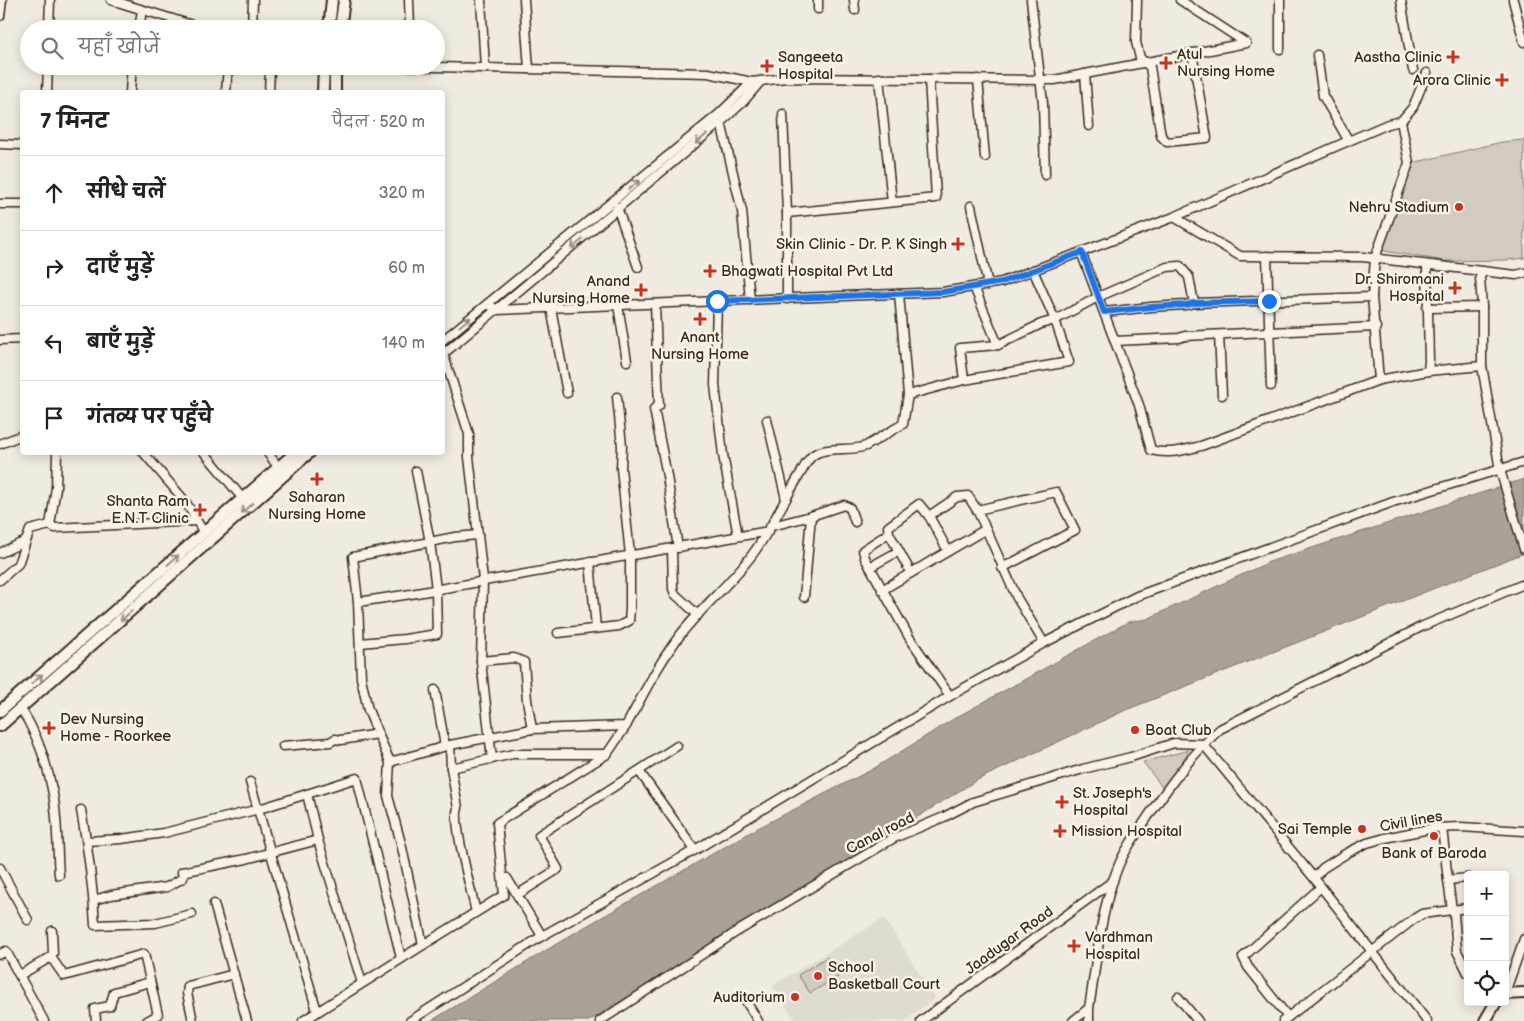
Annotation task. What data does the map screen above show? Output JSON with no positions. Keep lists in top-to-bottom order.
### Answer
{
  "streets": {
    "street": ["Civil lines", "Canal road", "Jaadugar Road"]
  },
  "places": {
    "health": [
      "Aastha Clinic",
      "Atul Nursing Home",
      "Sangeeta Hospital",
      "Arora Clinic",
      "Skin Clinic - Dr. P. K Singh",
      "Bhagwati Hospital Pvt Ltd",
      "Dr. Shiromani Hospital",
      "Anand Nursing Home",
      "Anant Nursing Home",
      "Saharan Nursing Home",
      "Shanta Ram E.N.T Clinic",
      "Dev Nursing Home - Roorkee",
      "St. Joseph's Hospital",
      "Mission Hospital",
      "Vardhman Hospital"
    ],
    "other": [
      "Nehru Stadium",
      "Boat Club",
      "Sai Temple",
      "Bank of Baroda",
      "School Basketball Court",
      "Auditorium"
    ]
  },
  "page": {
    "search": "यहाँ खोजें",
    "heading": ["7 मिनट", "पैदल · 520 m"],
    "list": [
      ["सीधे चलें", "320 m"],
      ["दाएँ मुड़ें", "60 m"],
      ["बाएँ मुड़ें", "140 m"],
      "गंतव्य पर पहुँचे"
    ],
    "map_buttons": ["+", "−"]
  }
}
